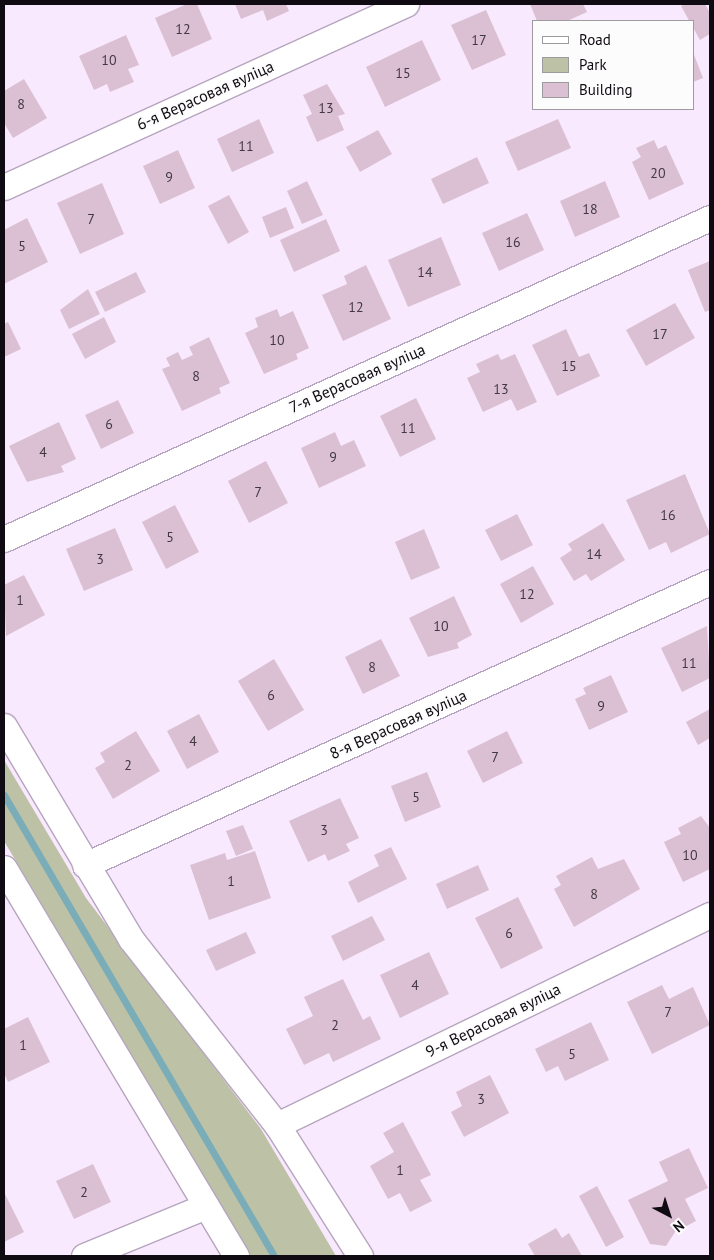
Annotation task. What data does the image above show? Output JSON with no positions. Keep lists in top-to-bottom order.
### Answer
{
  "streets": {
    "street": [
      "6-я Верасовая вуліца",
      "7-я Верасовая вуліца",
      "8-я Верасовая вуліца",
      "9-я Верасовая вуліца"
    ]
  },
  "house_numbers": [
    "12",
    "17",
    "10",
    "15",
    "8",
    "13",
    "11",
    "20",
    "9",
    "18",
    "7",
    "16",
    "5",
    "14",
    "12",
    "17",
    "10",
    "15",
    "8",
    "13",
    "6",
    "11",
    "4",
    "9",
    "7",
    "16",
    "5",
    "14",
    "3",
    "12",
    "1",
    "10",
    "11",
    "8",
    "6",
    "9",
    "4",
    "7",
    "2",
    "5",
    "3",
    "10",
    "1",
    "8",
    "6",
    "4",
    "7",
    "2",
    "1",
    "5",
    "3",
    "1",
    "2"
  ],
  "legend": ["Road", "Park", "Building"],
  "north": "bottom right"
}
